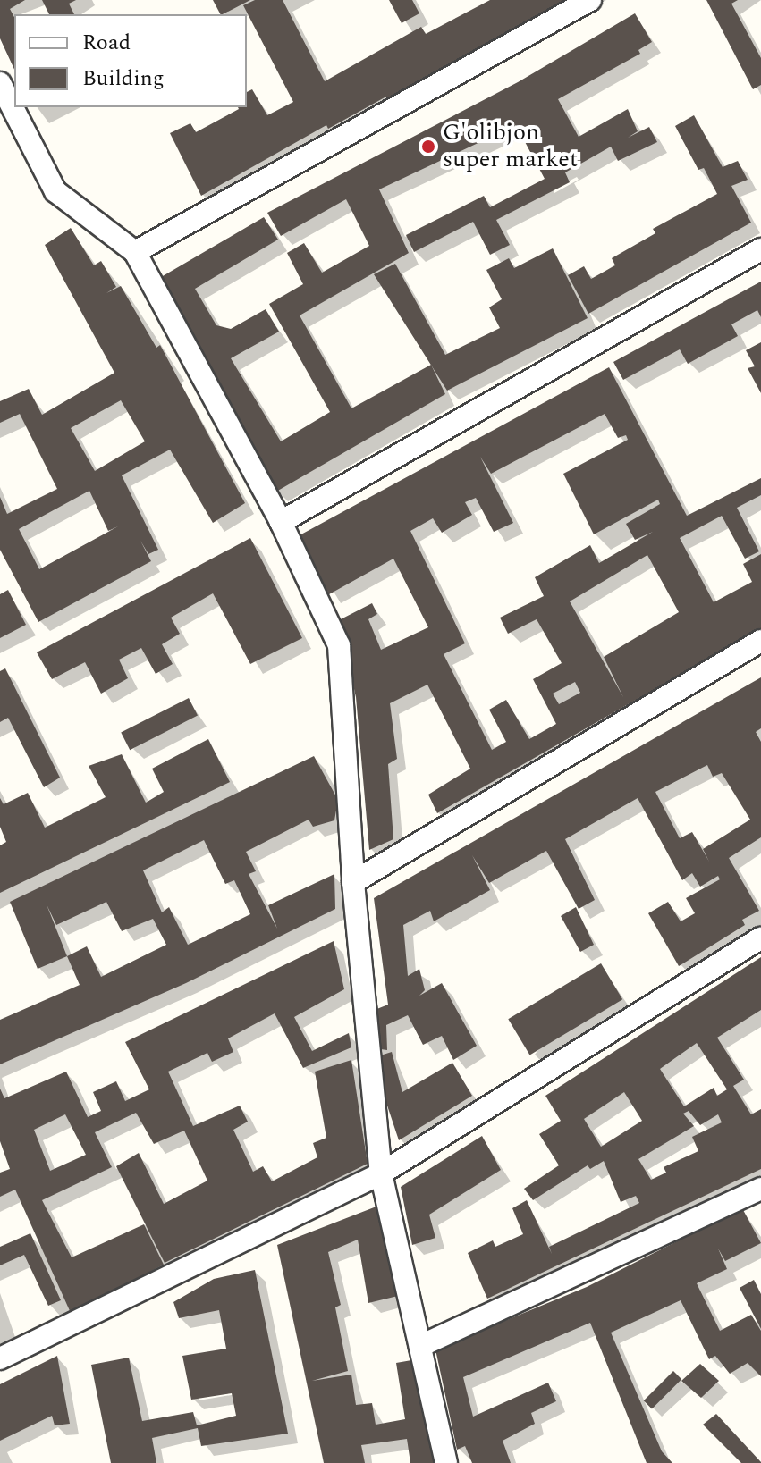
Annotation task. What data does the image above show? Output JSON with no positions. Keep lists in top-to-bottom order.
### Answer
{
  "places": ["G'olibjon super market"],
  "legend": ["Road", "Building"]
}
